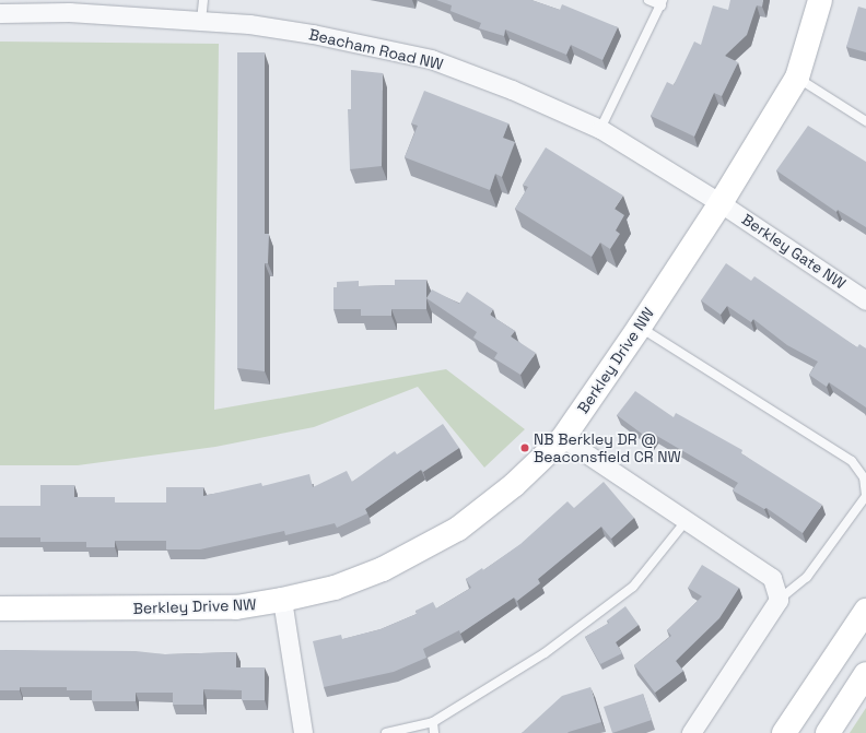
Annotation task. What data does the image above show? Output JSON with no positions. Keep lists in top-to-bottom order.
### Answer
{
  "streets": {
    "street": ["Beacham Road NW", "Berkley Gate NW", "Berkley Drive NW"]
  },
  "crossings": [
    ["Beacham Road NW", "Berkley Gate NW"],
    ["Beacham Road NW", "Berkley Drive NW"],
    ["Berkley Gate NW", "Berkley Drive NW"]
  ],
  "places": ["NB Berkley DR @ Beaconsfield CR NW"]
}
